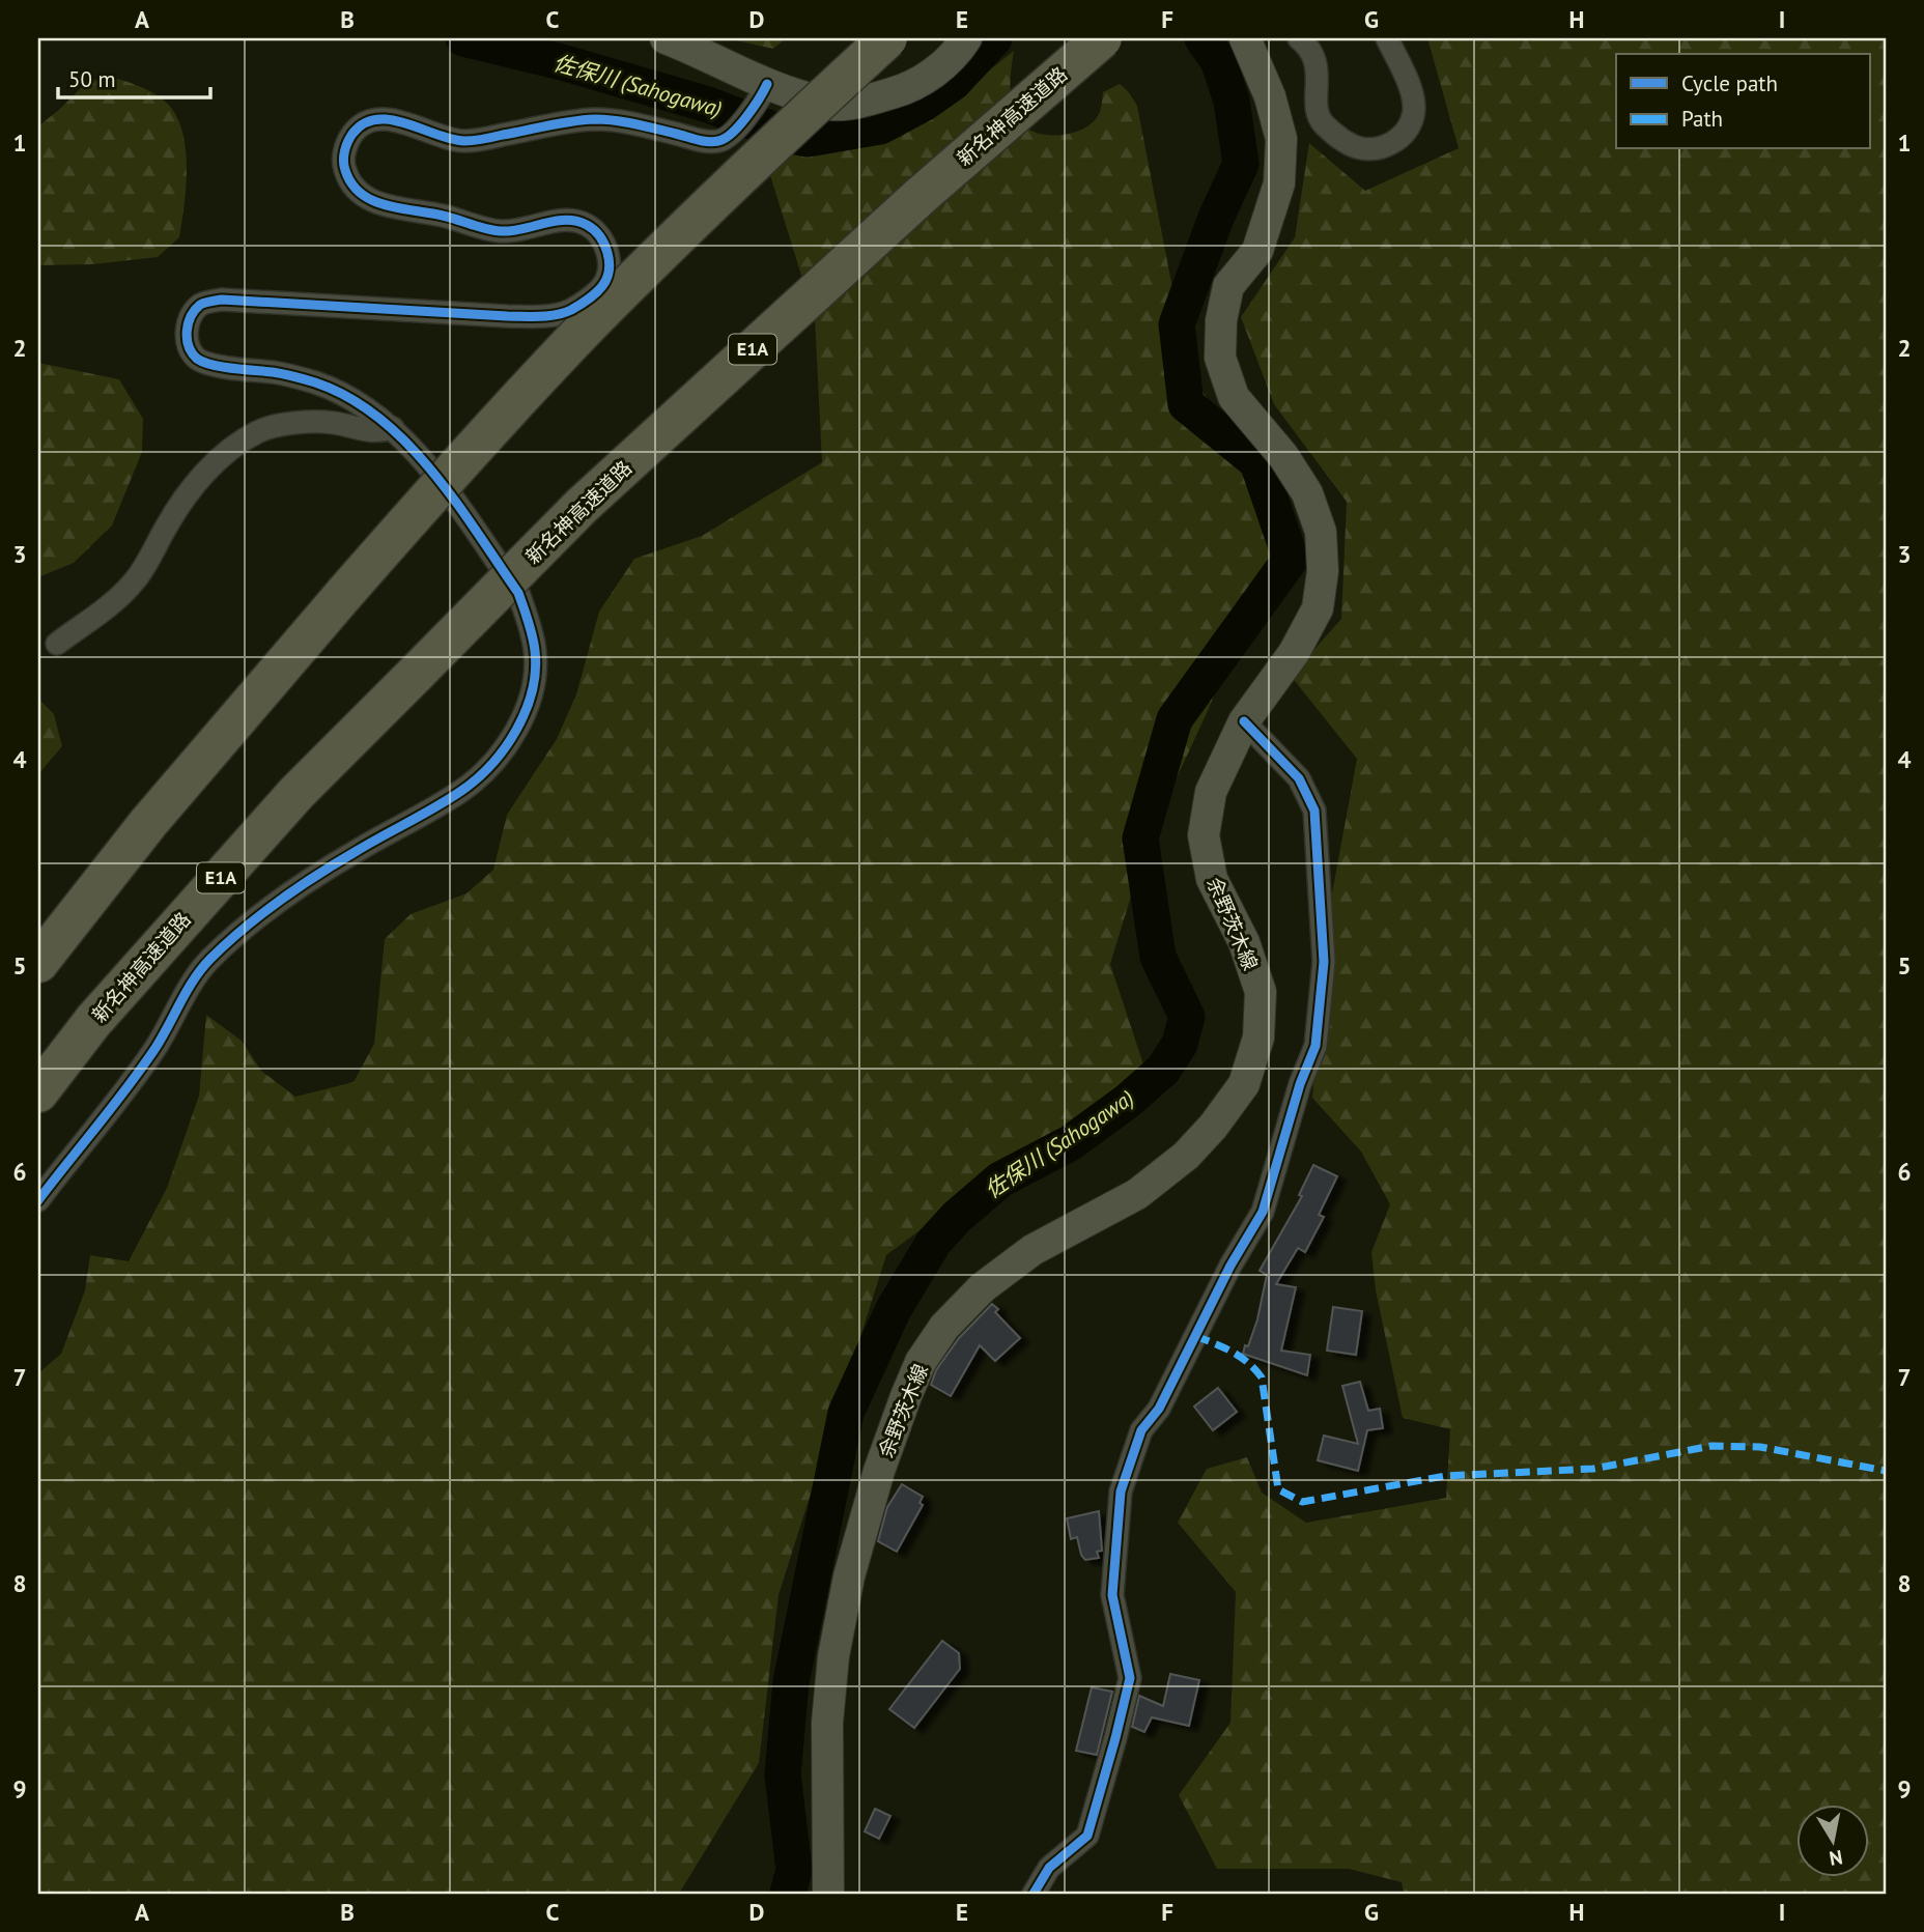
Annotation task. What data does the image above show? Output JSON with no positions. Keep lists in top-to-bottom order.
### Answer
{
  "streets": {
    "highway": ["新名神高速道路", "E1A"],
    "main road": ["余野茨木線"]
  },
  "water": ["佐保川 (Sahogawa)"],
  "legend": ["Cycle path", "Path"],
  "scale_bar": "50 m",
  "north": "bottom",
  "grid": {
    "columns": [
      "A",
      "B",
      "C",
      "D",
      "E",
      "F",
      "G",
      "H",
      "I"
    ],
    "rows": [
      "1",
      "2",
      "3",
      "4",
      "5",
      "6",
      "7",
      "8",
      "9"
    ]
  }
}
